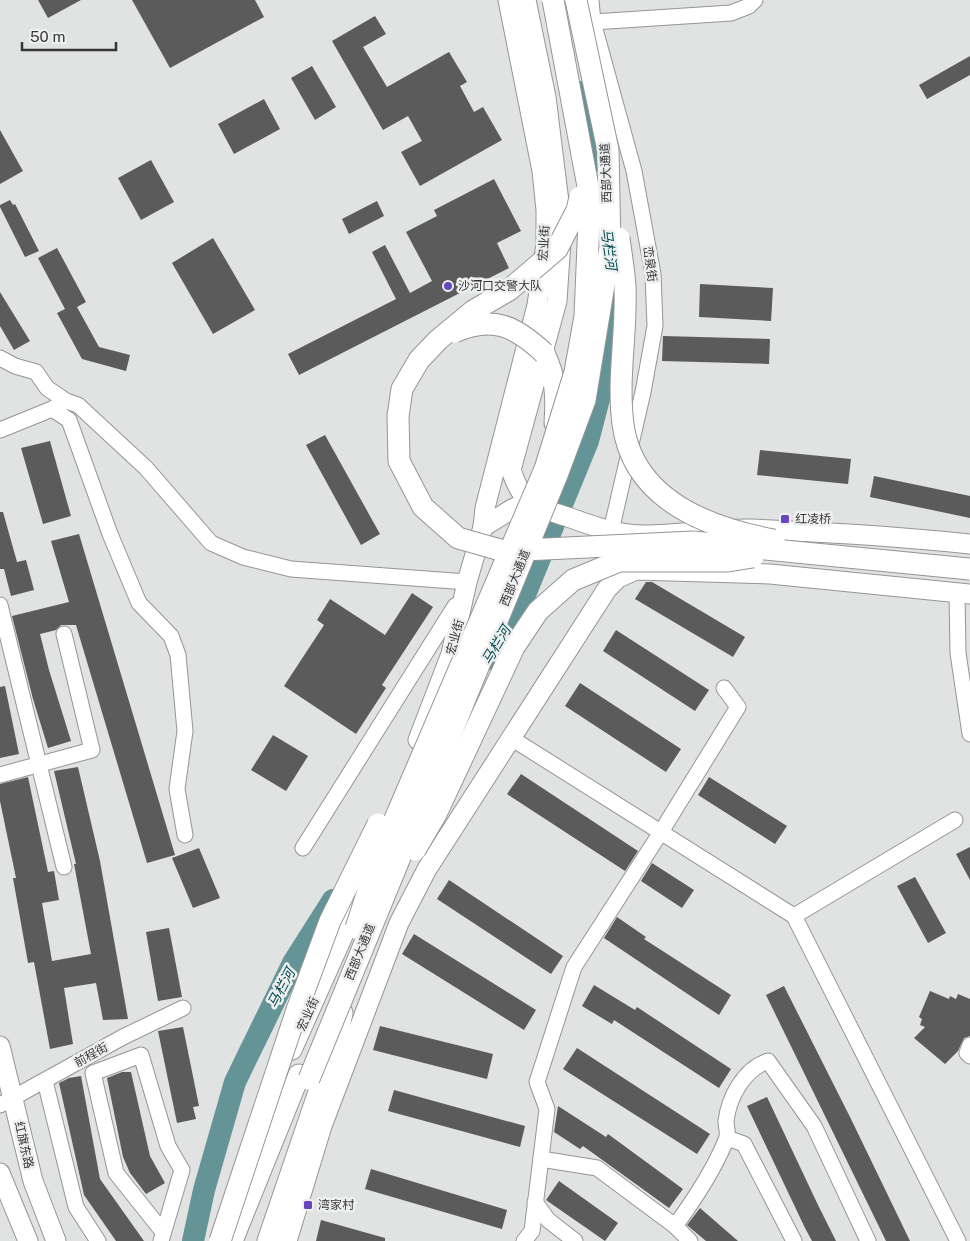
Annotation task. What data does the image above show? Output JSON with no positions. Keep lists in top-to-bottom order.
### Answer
{
  "streets": {
    "highway": ["西部大通道"],
    "main road": ["宏业街", "红旗东路"],
    "street": ["峦泉街", "前程街"]
  },
  "crossings": [
    ["前程街", "红旗东路"]
  ],
  "water": ["马栏河"],
  "places": {
    "other": ["沙河口交警大队"],
    "transit": ["红凌桥", "湾家村"]
  },
  "scale_bar": "50 m"
}
